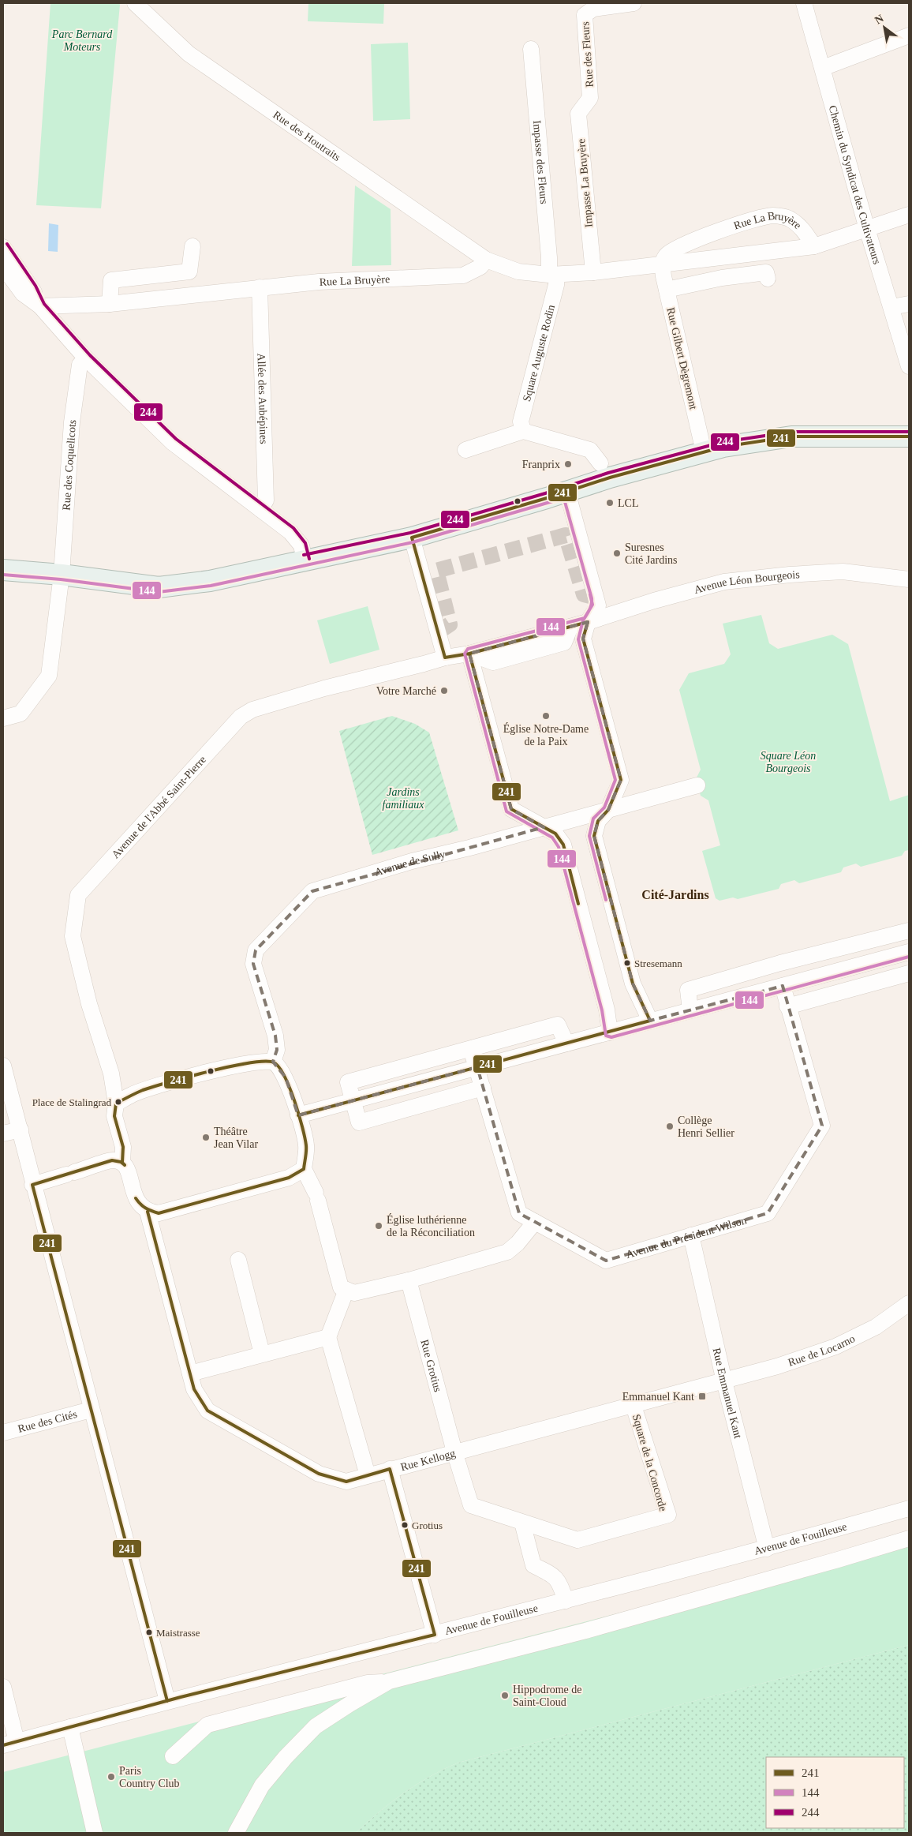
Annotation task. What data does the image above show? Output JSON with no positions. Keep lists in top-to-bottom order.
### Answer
{
  "streets": {
    "street": [
      "Rue des Fleurs",
      "Rue des Houtraits",
      "Impasse des Fleurs",
      "Impasse La Bruyère",
      "Chemin du Syndicat des Cultivateurs",
      "Rue La Bruyère",
      "Square Auguste Rodin",
      "Rue Gilbert Dègremont",
      "Allée des Aubépines",
      "Rue des Coquelicots",
      "Avenue Léon Bourgeois",
      "Avenue de l'Abbé Saint-Pierre",
      "Avenue de Sully",
      "Avenue du Président Wilson",
      "Rue de Locarno",
      "Rue Grotius",
      "Rue Emmanuel Kant",
      "Rue des Cités",
      "Rue Kellogg",
      "Square de la Concorde",
      "Avenue de Fouilleuse"
    ]
  },
  "crossings": [
    ["Rue des Fleurs", "Impasse La Bruyère"],
    ["Rue des Houtraits", "Rue La Bruyère"],
    ["Impasse des Fleurs", "Rue La Bruyère"],
    ["Impasse des Fleurs", "Square Auguste Rodin"],
    ["Impasse La Bruyère", "Rue La Bruyère"],
    ["Rue La Bruyère", "Square Auguste Rodin"],
    ["Rue La Bruyère", "Rue Gilbert Dègremont"],
    ["Rue La Bruyère", "Allée des Aubépines"],
    ["Avenue Léon Bourgeois", "Avenue de l'Abbé Saint-Pierre"],
    ["Avenue du Président Wilson", "Rue Emmanuel Kant"],
    ["Rue de Locarno", "Rue Emmanuel Kant"],
    ["Rue de Locarno", "Rue Kellogg"],
    ["Rue Grotius", "Rue Kellogg"],
    ["Rue Grotius", "Square de la Concorde"],
    ["Rue Emmanuel Kant", "Rue Kellogg"],
    ["Rue Emmanuel Kant", "Avenue de Fouilleuse"],
    ["Rue Kellogg", "Square de la Concorde"]
  ],
  "districts": ["Cité-Jardins"],
  "parks": ["Parc Bernard Moteurs", "Square Léon Bourgeois", "Jardins familiaux"],
  "places": {
    "other": [
      "Franprix",
      "LCL",
      "Suresnes Cité Jardins",
      "Votre Marché",
      "Église Notre-Dame de la Paix",
      "Stresemann",
      "Place de Stalingrad",
      "Collège Henri Sellier",
      "Théâtre Jean Vilar",
      "Église luthérienne de la Réconciliation",
      "Grotius",
      "Maistrasse",
      "Hippodrome de Saint-Cloud",
      "Paris Country Club"
    ],
    "transit": ["Emmanuel Kant"]
  },
  "lines": ["transit line 244", "transit line 241", "transit line 144"],
  "legend": ["241", "144", "244"],
  "north": "top left"
}
